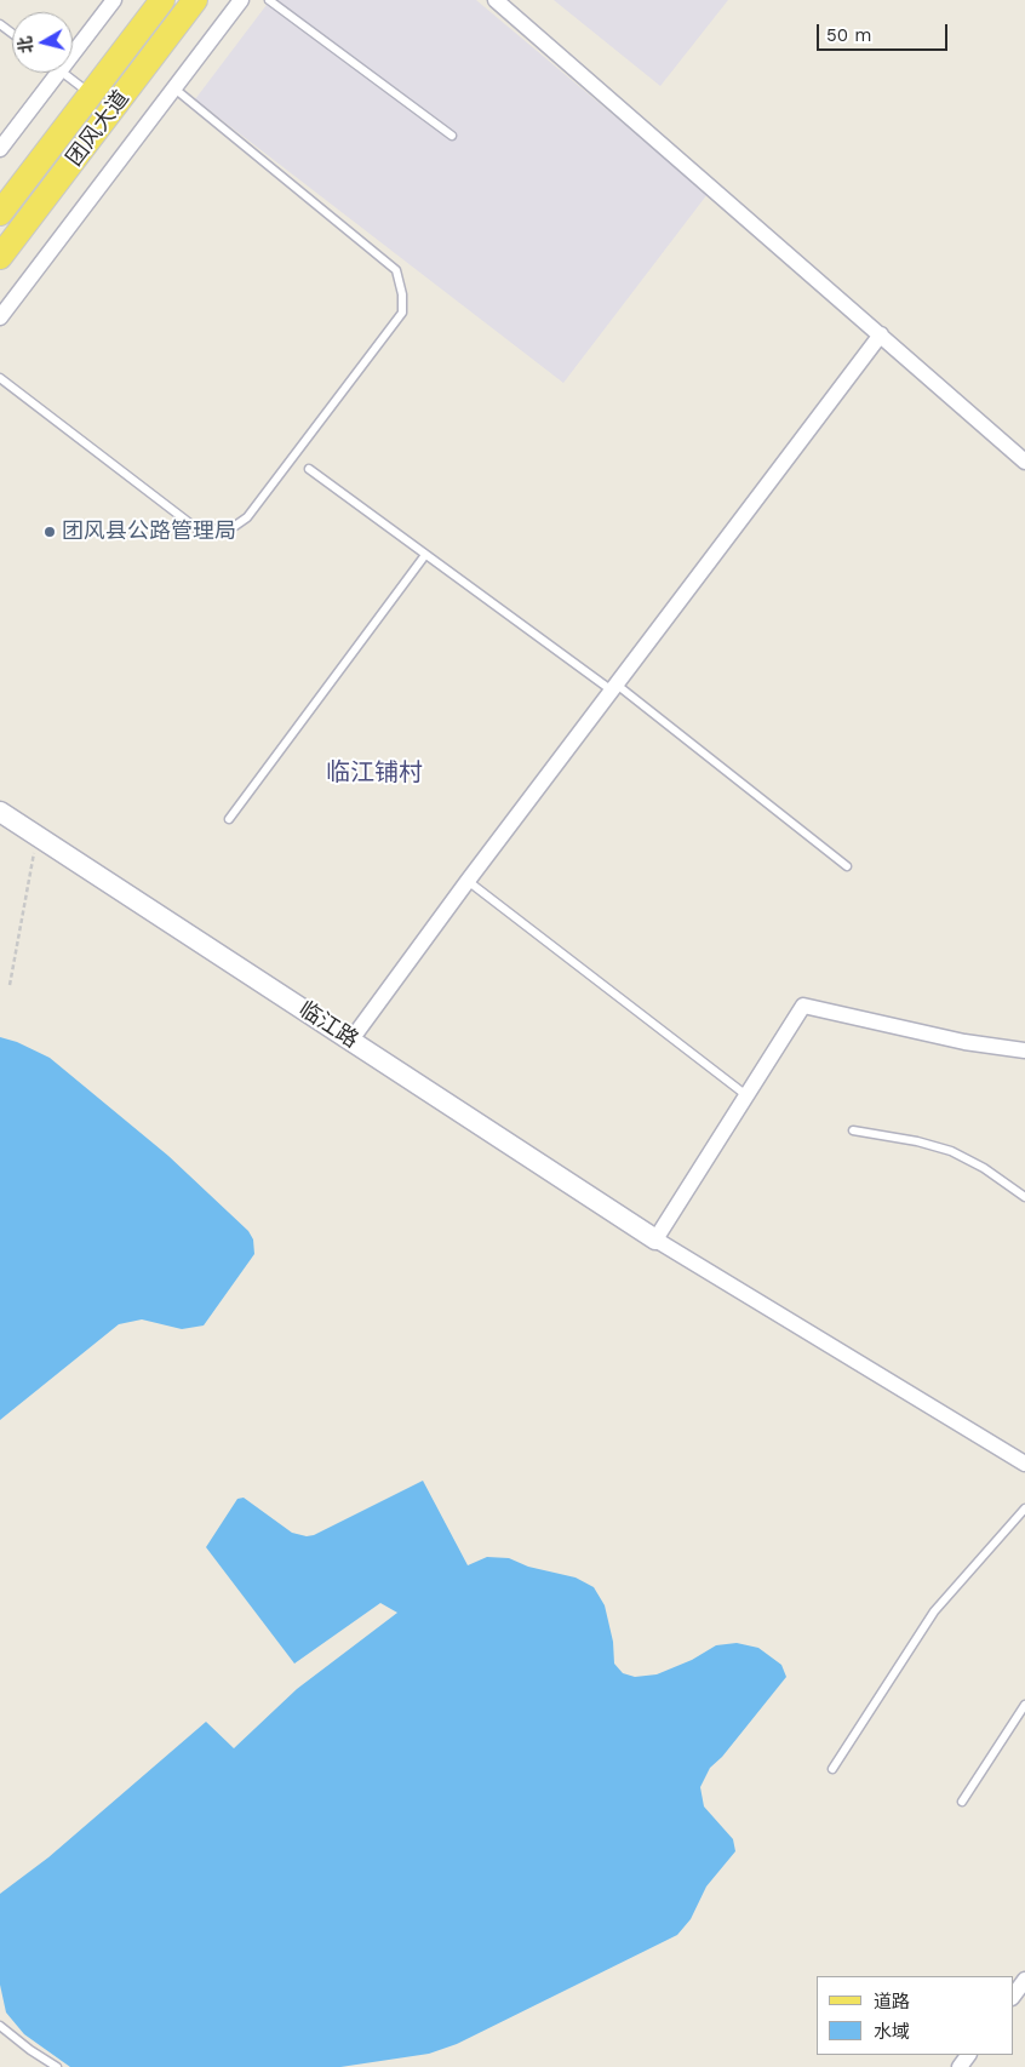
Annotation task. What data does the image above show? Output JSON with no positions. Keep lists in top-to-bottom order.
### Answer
{
  "streets": {
    "main road": ["团风大道"],
    "street": ["临江路"]
  },
  "districts": ["临江铺村"],
  "places": ["团风县公路管理局"],
  "legend": ["道路", "水域"],
  "scale_bar": "50 m",
  "north": "left"
}
